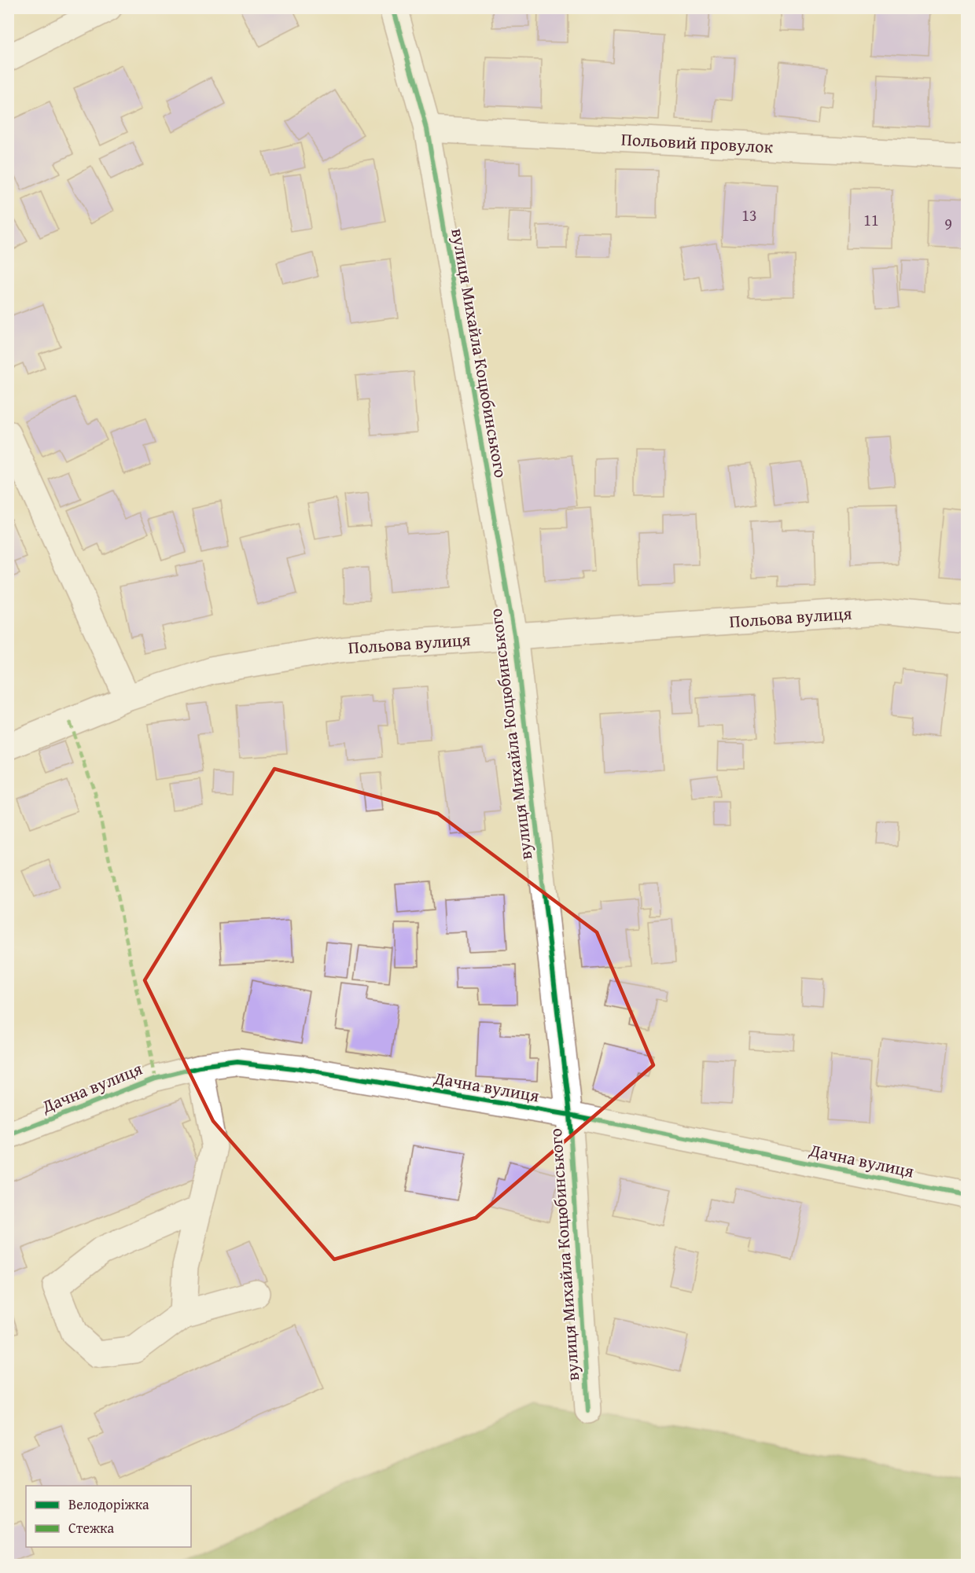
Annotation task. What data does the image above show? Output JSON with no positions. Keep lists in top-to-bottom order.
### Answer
{
  "streets": {
    "street": [
      "Польовий провулок",
      "вулиця Михайла Коцюбинського",
      "Польова вулиця",
      "Дачна вулиця"
    ]
  },
  "crossings": [
    ["Польовий провулок", "вулиця Михайла Коцюбинського"],
    ["вулиця Михайла Коцюбинського", "Польова вулиця"],
    ["вулиця Михайла Коцюбинського", "Дачна вулиця"]
  ],
  "house_numbers": ["13", "11", "9"],
  "legend": ["Велодоріжка", "Стежка"]
}
